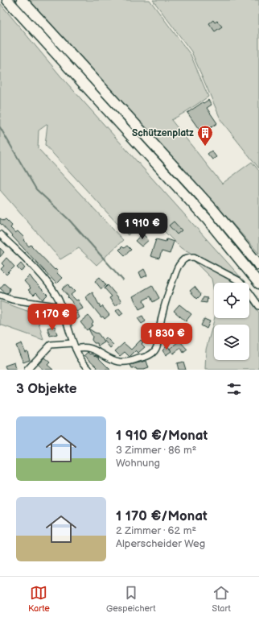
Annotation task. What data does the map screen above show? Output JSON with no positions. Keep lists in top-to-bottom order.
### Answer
{
  "places": {
    "building": ["Schützenplatz"]
  },
  "page": {
    "price": ["1 910 €", "1 170 €", "1 830 €"],
    "heading": "3 Objekte",
    "list": [
      {
        "name": "1 910 €/Monat",
        "note": "3 Zimmer · 86 m² · Wohnung"
      },
      {
        "name": "1 170 €/Monat",
        "note": "2 Zimmer · 62 m² · Alperscheider Weg"
      }
    ],
    "tabs": ["Karte", "Gespeichert", "Start"]
  }
}
